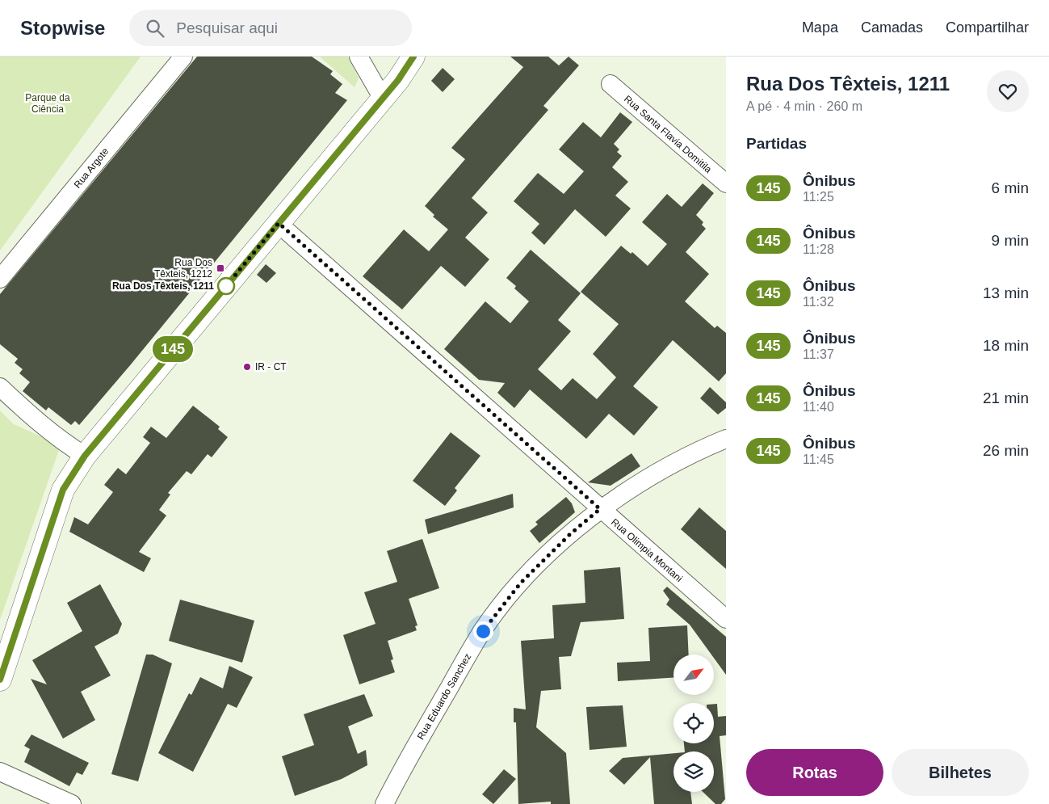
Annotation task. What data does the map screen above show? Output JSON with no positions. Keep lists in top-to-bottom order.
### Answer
{
  "streets": {
    "street": [
      "Rua Santa Flavia Domitila",
      "Rua Argote",
      "Rua Olimpia Montani",
      "Rua Eduardo Sanchez"
    ]
  },
  "crossings": [
    ["Rua Olimpia Montani", "Rua Eduardo Sanchez"]
  ],
  "parks": ["Parque da Ciência"],
  "places": {
    "transit": ["Rua Dos Têxteis, 1212"],
    "other": ["Rua Dos Têxteis, 1211", "IR - CT"]
  },
  "lines": ["bus line 145"],
  "north": "top right",
  "page": {
    "header": "Stopwise",
    "search": "Pesquisar aqui",
    "nav": ["Mapa", "Camadas", "Compartilhar"],
    "on_map": "145",
    "heading": [
      ["Rua Dos Têxteis, 1211", "A pé · 4 min · 260 m"],
      "Partidas"
    ],
    "list": [
      {
        "mark": "145",
        "name": "Ônibus",
        "note": "11:25",
        "value": "6 min"
      },
      {
        "mark": "145",
        "name": "Ônibus",
        "note": "11:28",
        "value": "9 min"
      },
      {
        "mark": "145",
        "name": "Ônibus",
        "note": "11:32",
        "value": "13 min"
      },
      {
        "mark": "145",
        "name": "Ônibus",
        "note": "11:37",
        "value": "18 min"
      },
      {
        "mark": "145",
        "name": "Ônibus",
        "note": "11:40",
        "value": "21 min"
      },
      {
        "mark": "145",
        "name": "Ônibus",
        "note": "11:45",
        "value": "26 min"
      }
    ],
    "buttons": ["Rotas", "Bilhetes"]
  }
}
